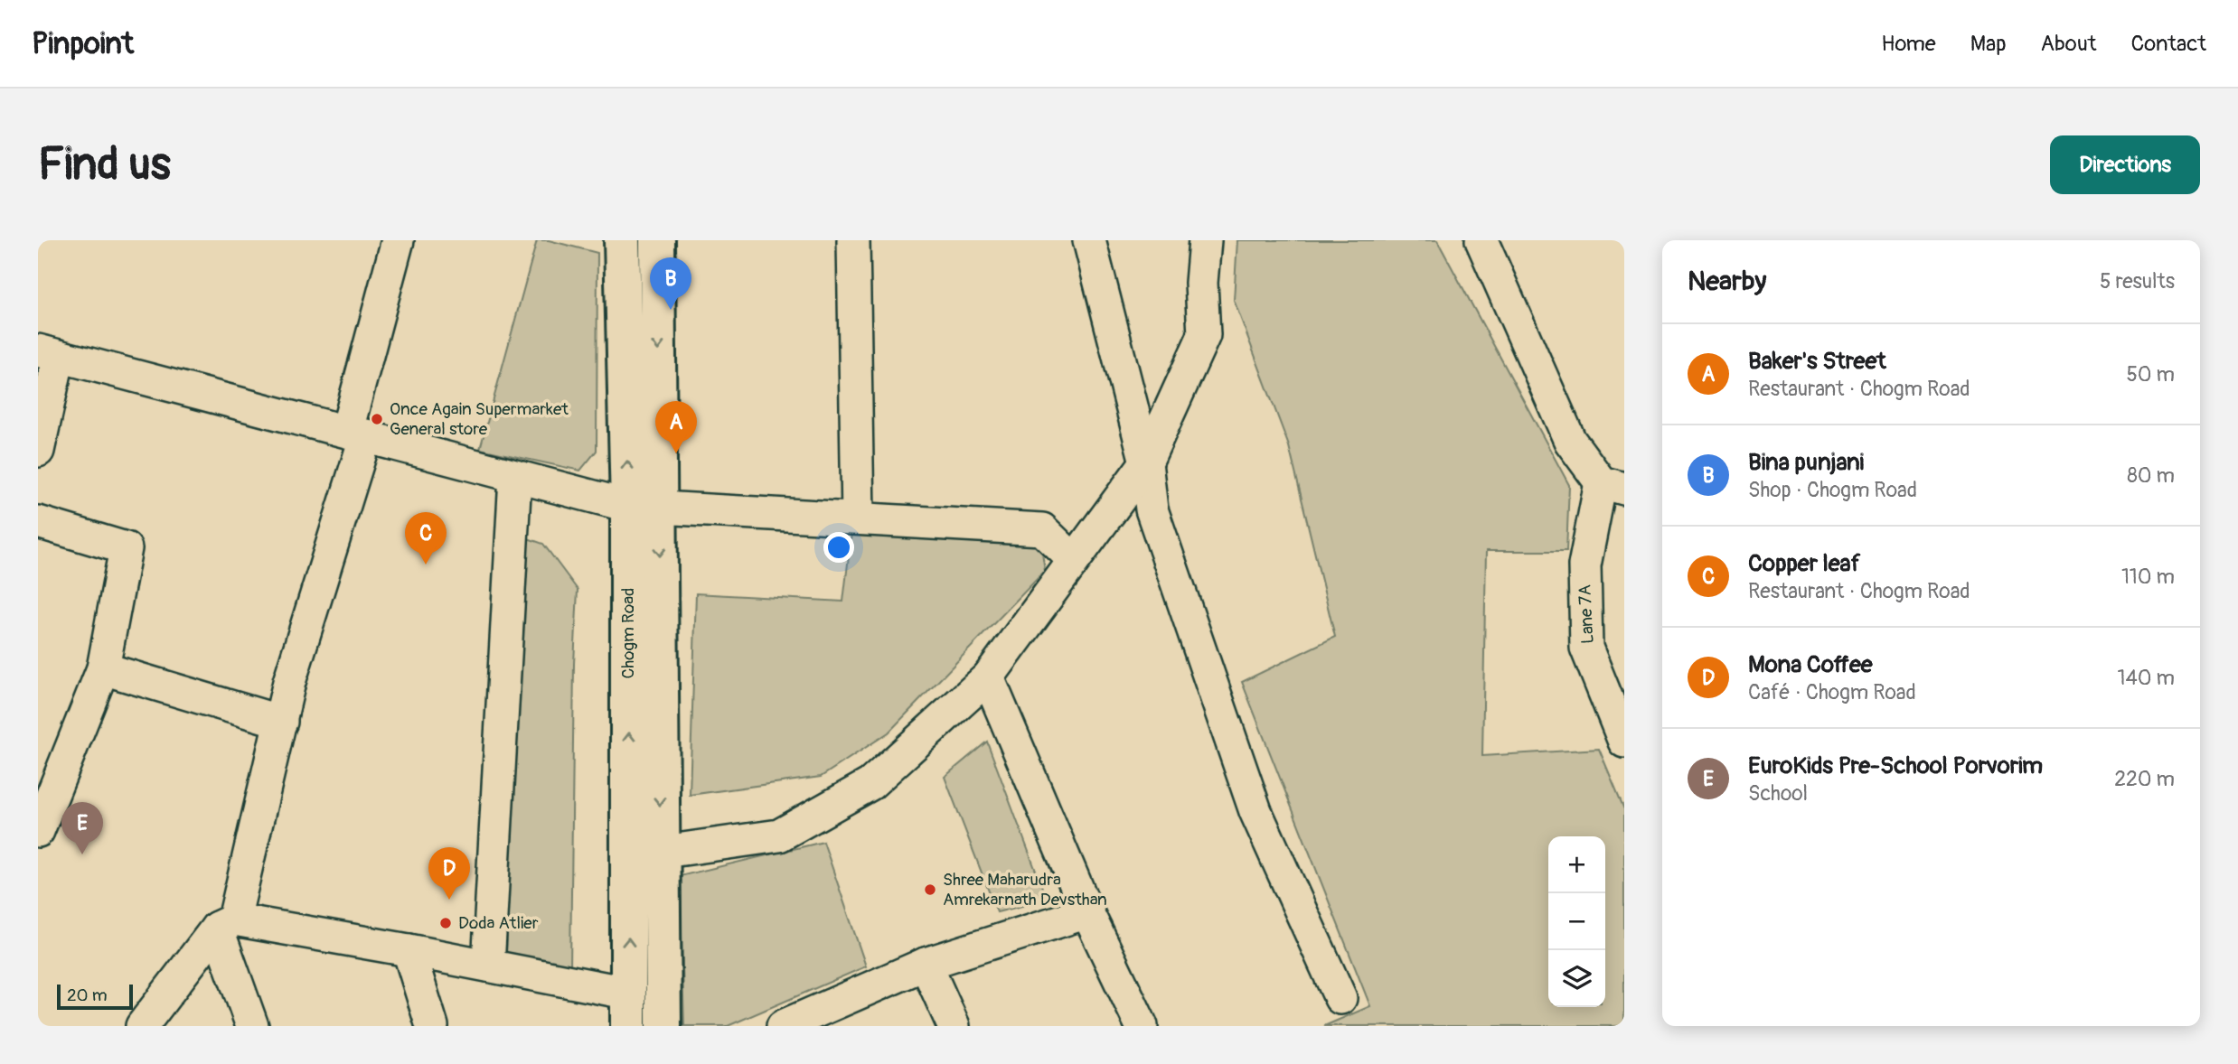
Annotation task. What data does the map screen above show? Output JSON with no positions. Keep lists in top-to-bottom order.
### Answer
{
  "streets": {
    "main road": ["Chogm Road"],
    "street": ["Lane 7A"]
  },
  "places": ["Once Again Supermarket General store", "Shree Maharudra Amrekarnath Devsthan", "Doda Atlier"],
  "scale_bar": "20 m",
  "page": {
    "header": "Pinpoint",
    "nav": [
      "Home",
      "Map",
      "About",
      "Contact"
    ],
    "buttons": "Directions",
    "title": "Find us",
    "heading": ["Nearby", "5 results"],
    "pins": [
      "B",
      "A",
      "C",
      "E",
      "D"
    ],
    "list": [
      {
        "mark": "A",
        "name": "Baker's Street",
        "note": "Restaurant · Chogm Road",
        "value": "50 m"
      },
      {
        "mark": "B",
        "name": "Bina punjani",
        "note": "Shop · Chogm Road",
        "value": "80 m"
      },
      {
        "mark": "C",
        "name": "Copper leaf",
        "note": "Restaurant · Chogm Road",
        "value": "110 m"
      },
      {
        "mark": "D",
        "name": "Mona Coffee",
        "note": "Café · Chogm Road",
        "value": "140 m"
      },
      {
        "mark": "E",
        "name": "EuroKids Pre-School Porvorim",
        "note": "School",
        "value": "220 m"
      }
    ],
    "map_buttons": ["+", "−"],
    "scale": "20 m"
  }
}
